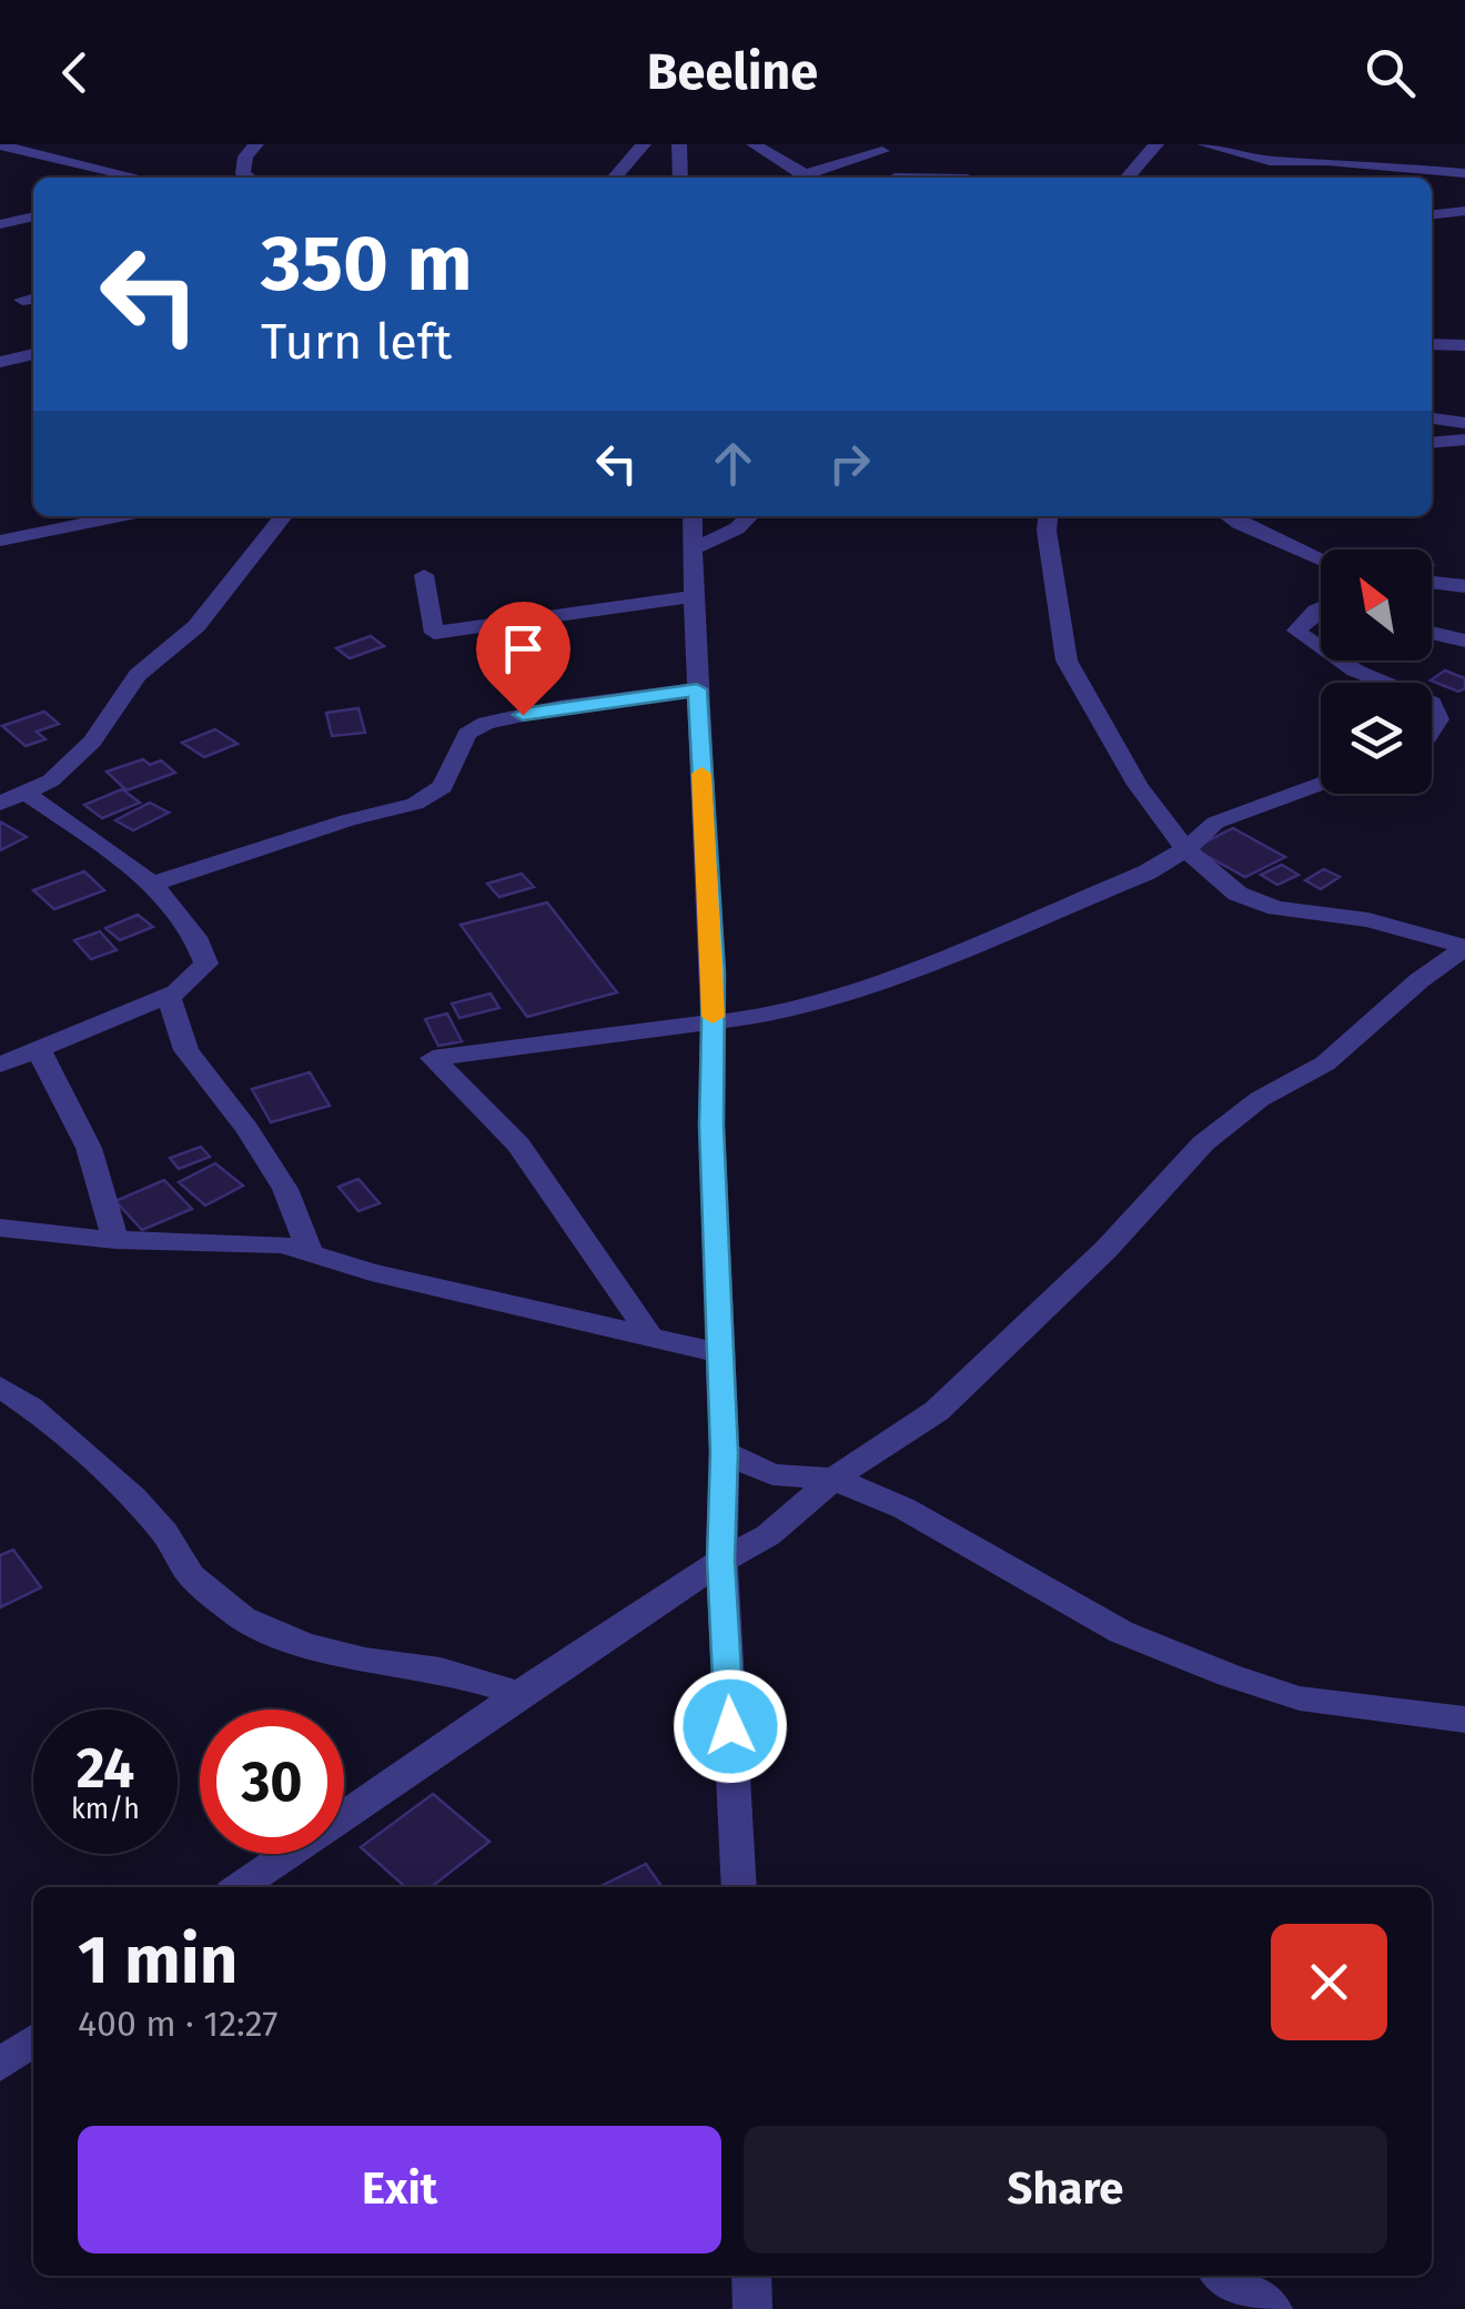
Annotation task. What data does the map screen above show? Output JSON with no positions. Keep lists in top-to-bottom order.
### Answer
{
  "north": "top left",
  "page": {
    "header": "Beeline",
    "turn": ["350 m", "Turn left"],
    "speed": "24 km/h",
    "limit": "30",
    "heading": ["1 min", "400 m · 12:27"],
    "buttons": ["Exit", "Share"]
  }
}
